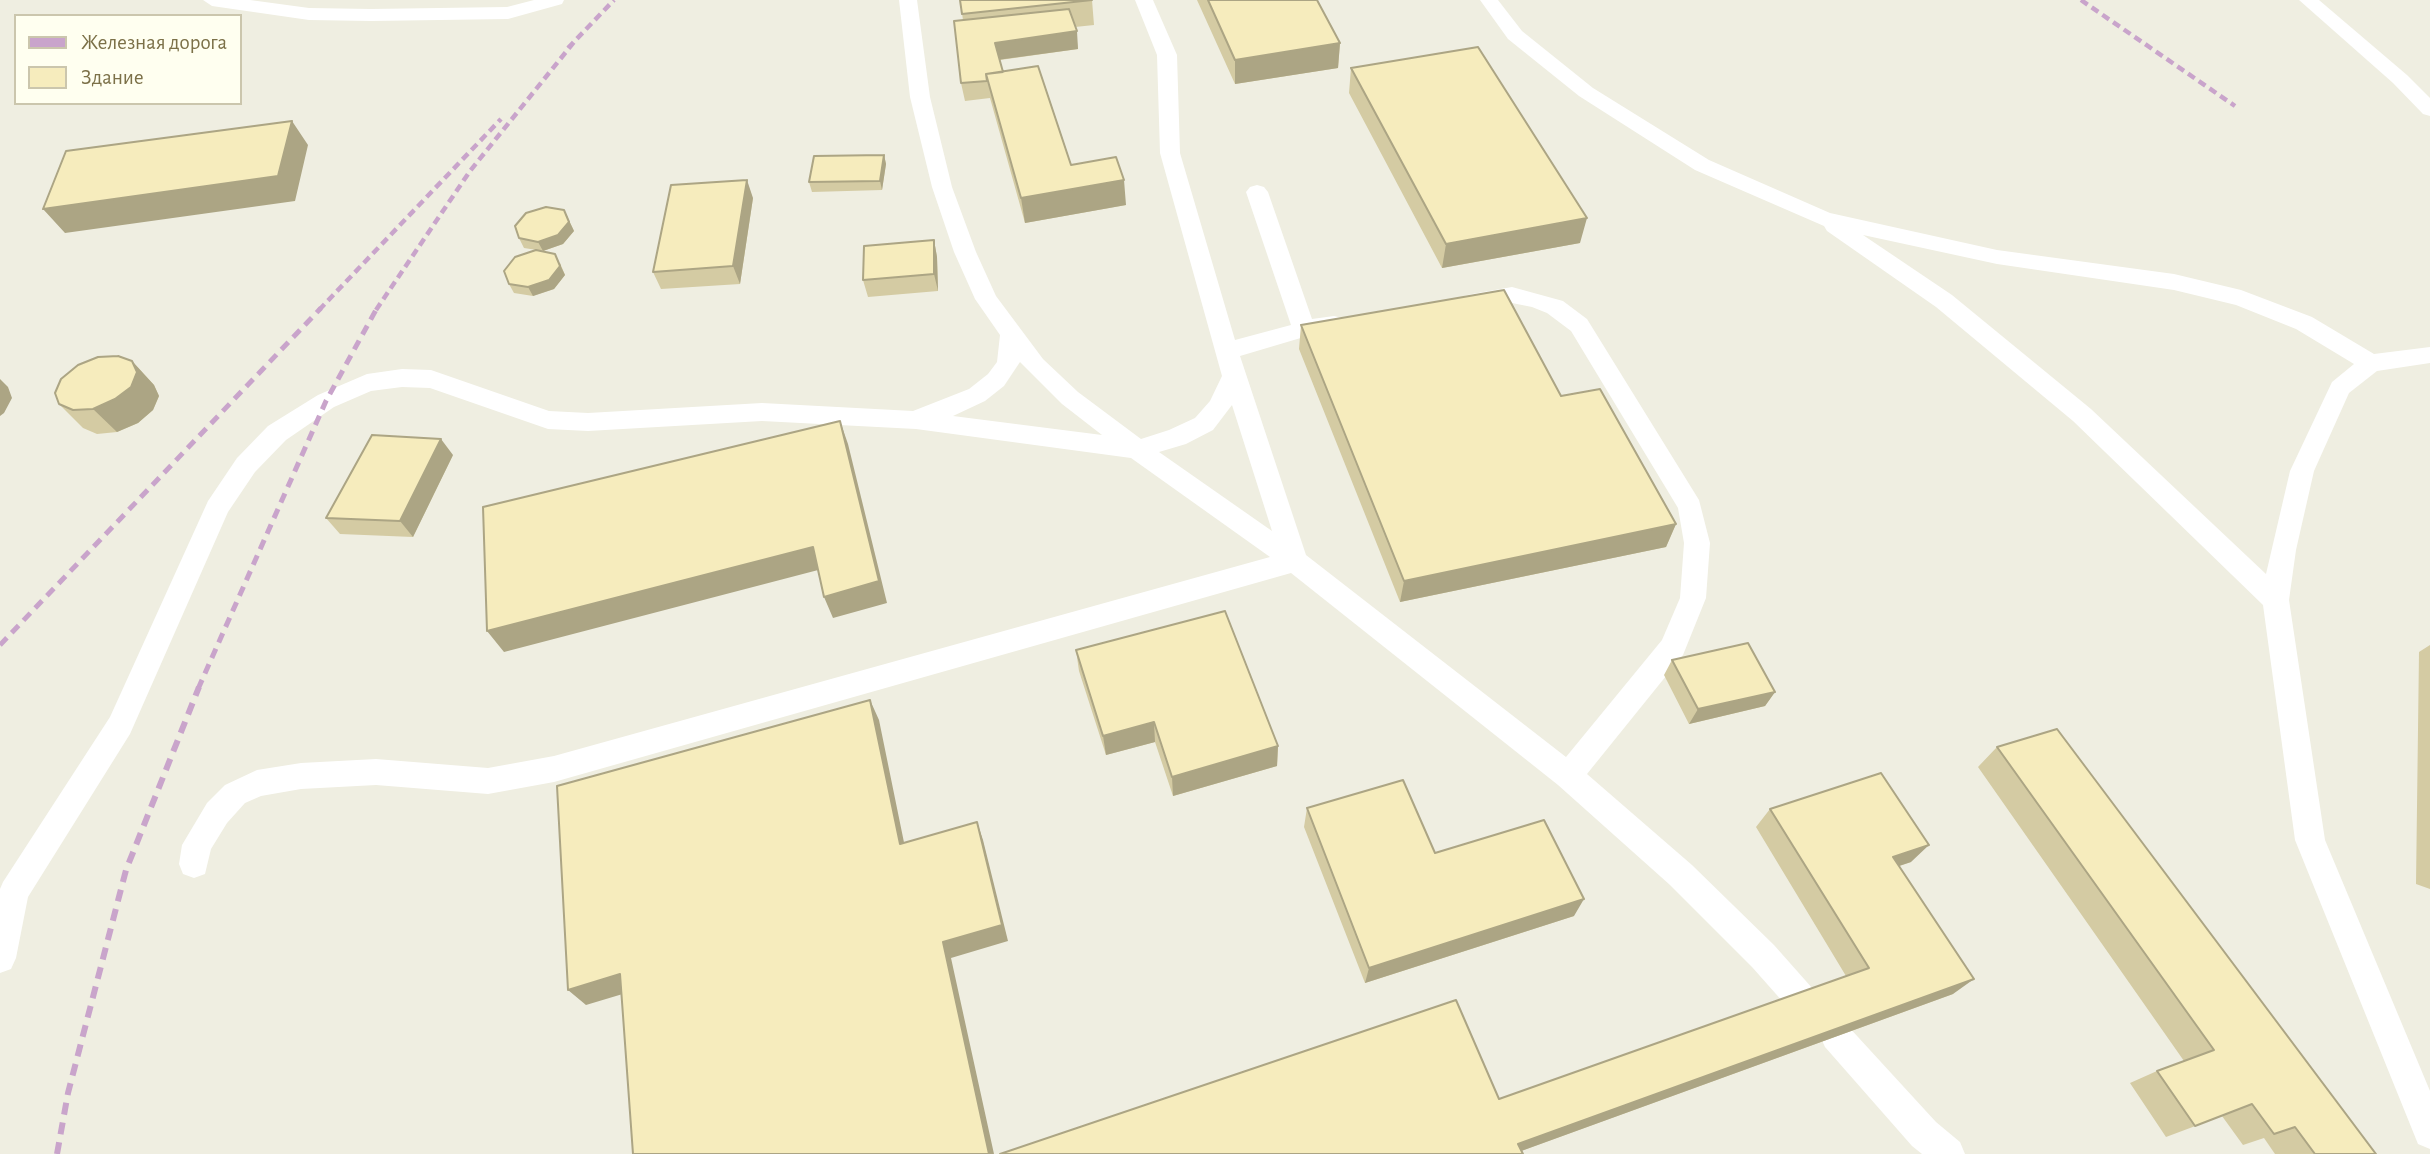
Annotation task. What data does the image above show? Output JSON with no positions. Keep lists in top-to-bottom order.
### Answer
{
  "legend": ["Железная дорога", "Здание"]
}
